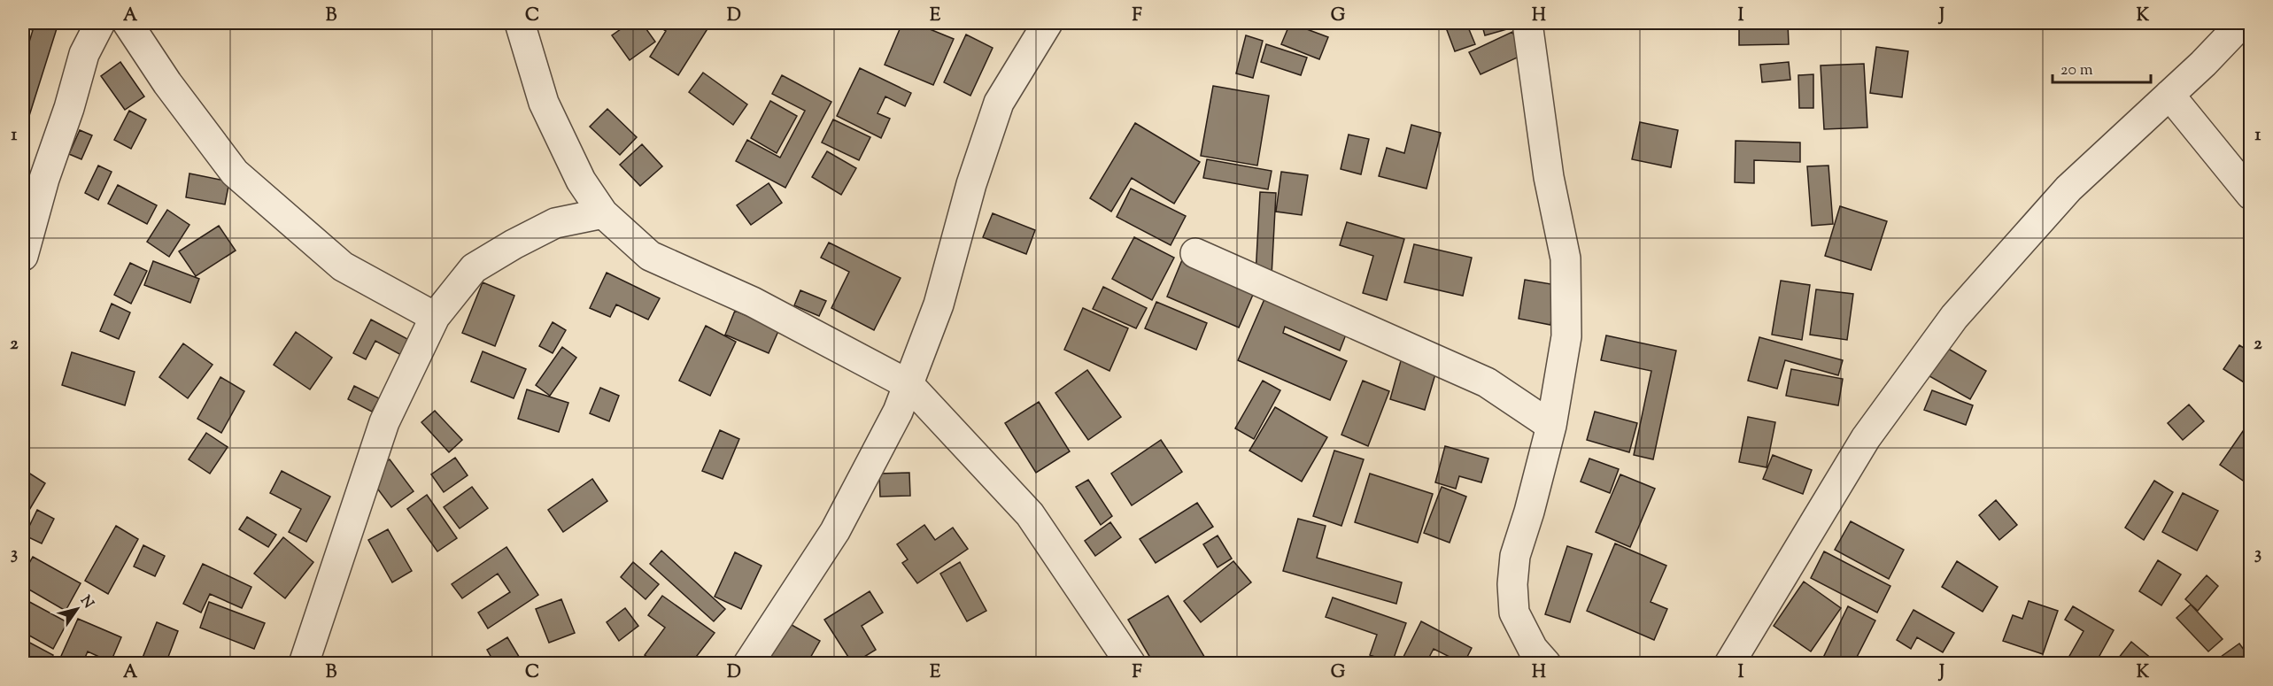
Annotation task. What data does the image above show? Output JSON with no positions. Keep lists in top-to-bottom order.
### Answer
{
  "scale_bar": "20 m",
  "north": "top right",
  "grid": {
    "columns": [
      "A",
      "B",
      "C",
      "D",
      "E",
      "F",
      "G",
      "H",
      "I",
      "J",
      "K"
    ],
    "rows": ["1", "2", "3"]
  }
}
